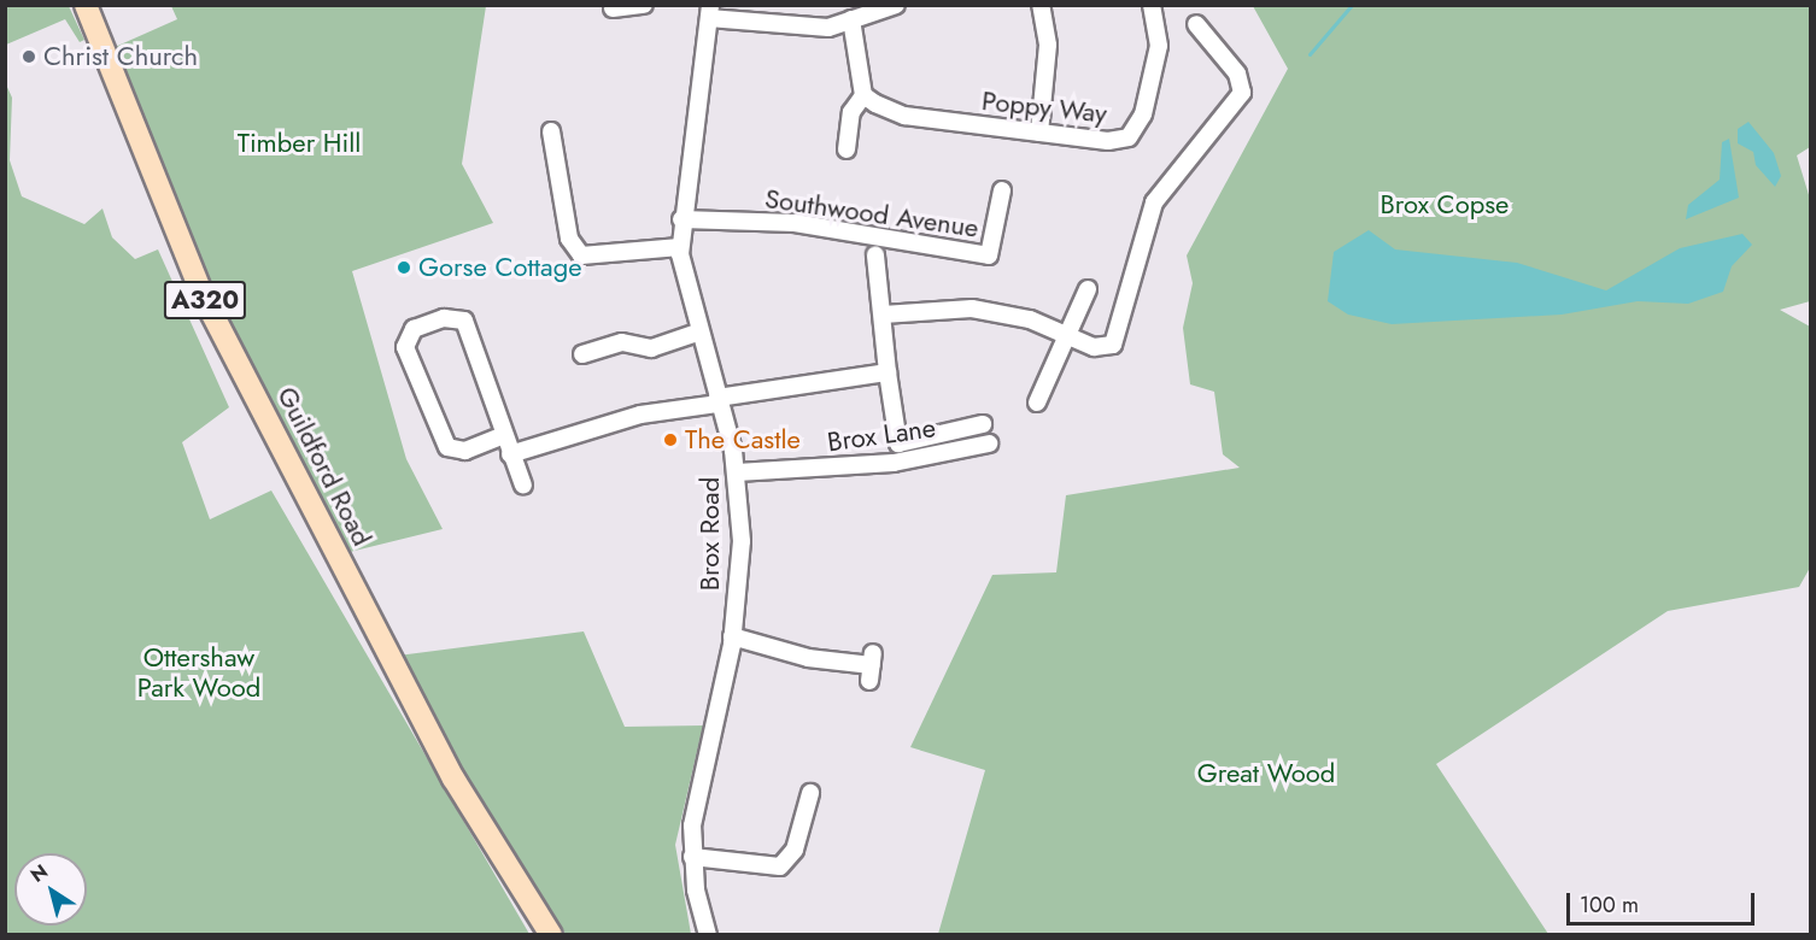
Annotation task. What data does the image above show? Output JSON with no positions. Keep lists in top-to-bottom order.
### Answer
{
  "streets": {
    "main road": ["A320", "Guildford Road"],
    "street": [
      "Poppy Way",
      "Southwood Avenue",
      "Brox Lane",
      "Brox Road"
    ]
  },
  "crossings": [
    ["Southwood Avenue", "Brox Road"],
    ["Brox Lane", "Brox Road"]
  ],
  "parks": [
    "Timber Hill",
    "Brox Copse",
    "Ottershaw Park Wood",
    "Great Wood"
  ],
  "places": ["Christ Church", "Gorse Cottage", "The Castle"],
  "scale_bar": "100 m",
  "north": "top left"
}
